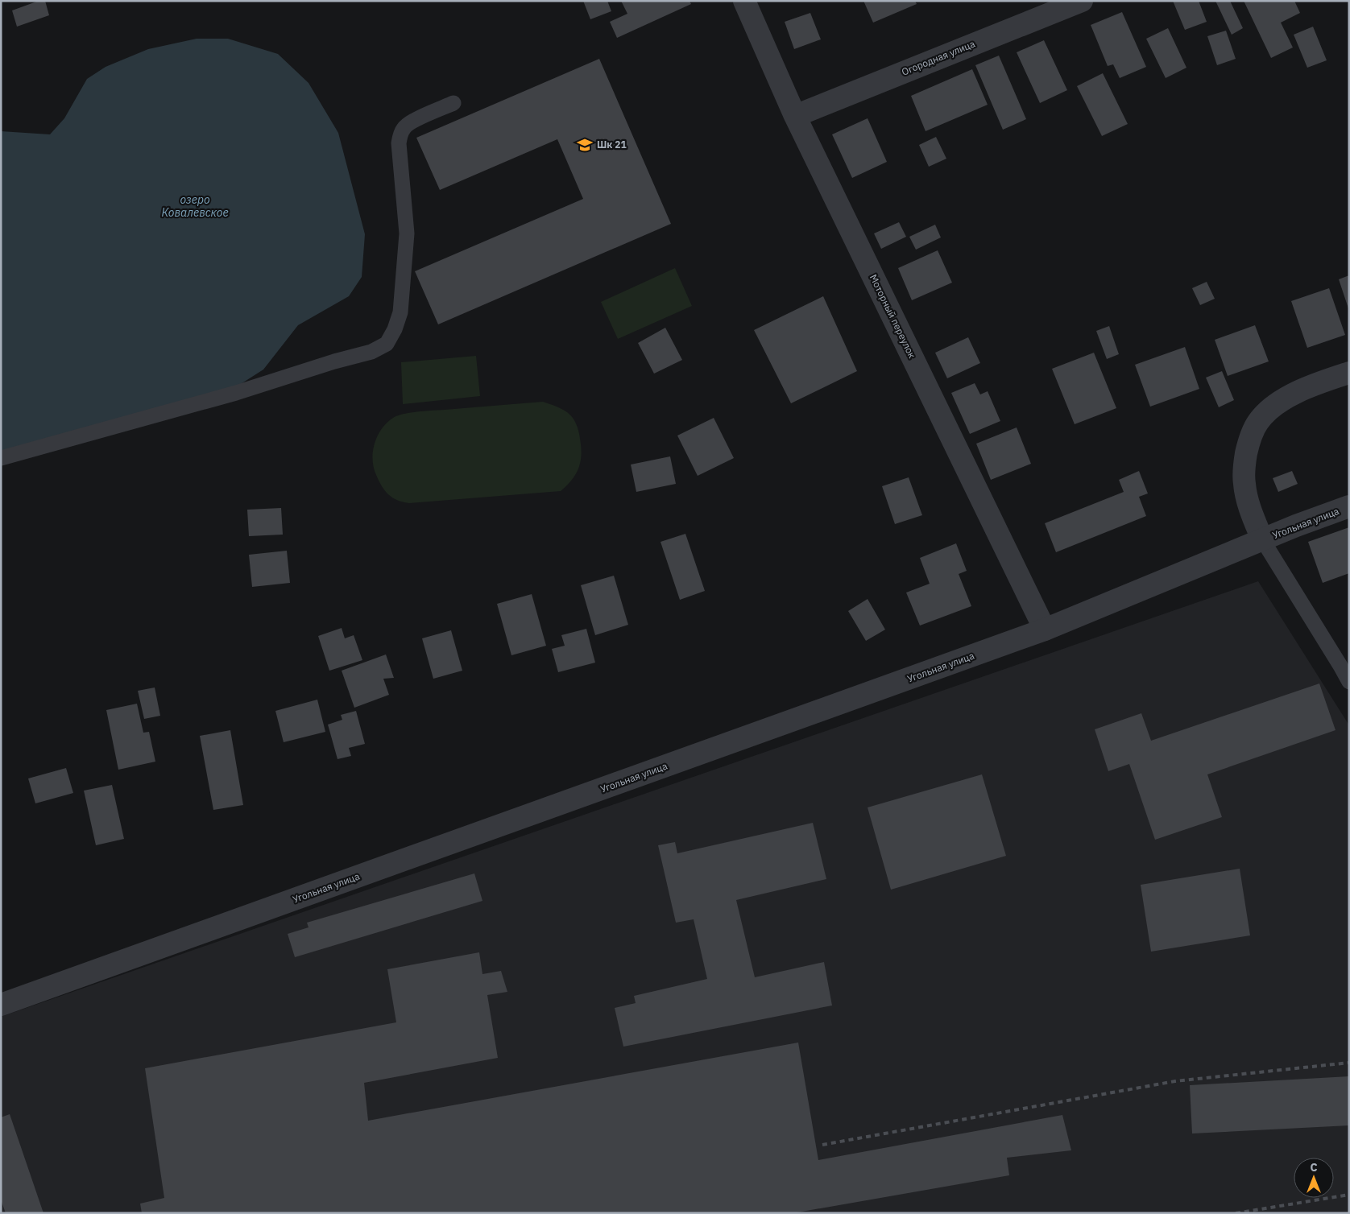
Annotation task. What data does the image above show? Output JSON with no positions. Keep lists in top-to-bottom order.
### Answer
{
  "streets": {
    "street": ["Огородная улица", "Моторный переулок", "Угольная улица"]
  },
  "crossings": [
    ["Огородная улица", "Моторный переулок"],
    ["Моторный переулок", "Угольная улица"]
  ],
  "water": ["озеро Ковалевское"],
  "places": {
    "school or university": ["Шк 21"]
  },
  "north": "top"
}
